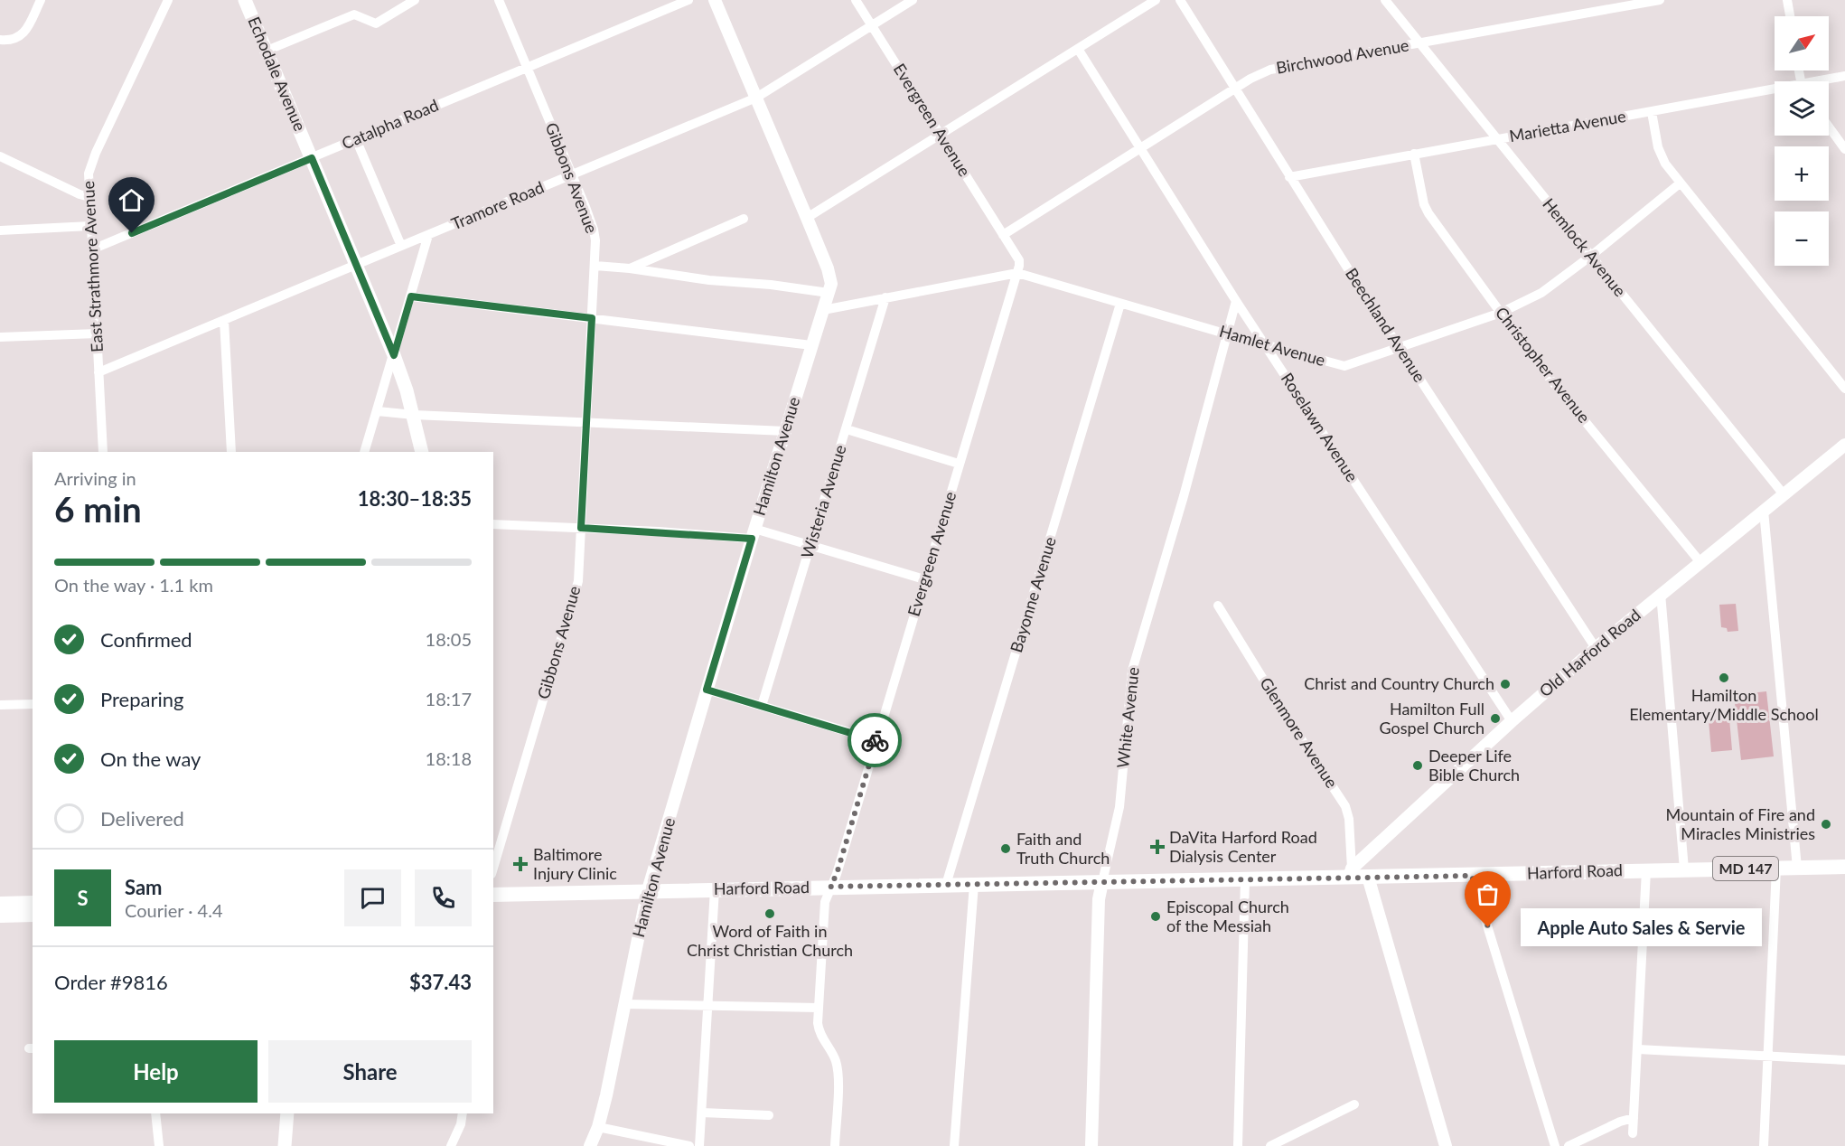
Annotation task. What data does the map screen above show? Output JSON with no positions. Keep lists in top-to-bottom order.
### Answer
{
  "streets": {
    "main road": ["Echodale Avenue", "MD 147", "Harford Road"],
    "street": [
      "Birchwood Avenue",
      "Evergreen Avenue",
      "Catalpha Road",
      "Marietta Avenue",
      "Gibbons Avenue",
      "Tramore Road",
      "Hemlock Avenue",
      "East Strathmore Avenue",
      "Beechland Avenue",
      "Hamlet Avenue",
      "Christopher Avenue",
      "Roselawn Avenue",
      "Hamilton Avenue",
      "Wisteria Avenue",
      "Bayonne Avenue",
      "Old Harford Road",
      "White Avenue",
      "Glenmore Avenue"
    ]
  },
  "crossings": [
    ["Birchwood Avenue", "Evergreen Avenue"],
    ["Birchwood Avenue", "Hemlock Avenue"],
    ["Birchwood Avenue", "Beechland Avenue"],
    ["Birchwood Avenue", "Roselawn Avenue"],
    ["Echodale Avenue", "Catalpha Road"],
    ["Echodale Avenue", "Tramore Road"],
    ["Evergreen Avenue", "Tramore Road"],
    ["Evergreen Avenue", "Hamlet Avenue"],
    ["Evergreen Avenue", "Harford Road"],
    ["Catalpha Road", "Gibbons Avenue"],
    ["Catalpha Road", "East Strathmore Avenue"],
    ["Marietta Avenue", "Hemlock Avenue"],
    ["Marietta Avenue", "Beechland Avenue"],
    ["Marietta Avenue", "Christopher Avenue"],
    ["Gibbons Avenue", "Tramore Road"],
    ["Tramore Road", "East Strathmore Avenue"],
    ["Tramore Road", "Hamilton Avenue"],
    ["Hemlock Avenue", "Hamlet Avenue"],
    ["Hemlock Avenue", "Old Harford Road"],
    ["Beechland Avenue", "Hamlet Avenue"],
    ["Beechland Avenue", "Old Harford Road"],
    ["Hamlet Avenue", "Christopher Avenue"],
    ["Hamlet Avenue", "Roselawn Avenue"],
    ["Hamlet Avenue", "Hamilton Avenue"],
    ["Hamlet Avenue", "Wisteria Avenue"],
    ["Hamlet Avenue", "Bayonne Avenue"],
    ["Hamlet Avenue", "White Avenue"],
    ["Christopher Avenue", "Old Harford Road"],
    ["Roselawn Avenue", "Old Harford Road"],
    ["Roselawn Avenue", "White Avenue"],
    ["Hamilton Avenue", "Harford Road"],
    ["Bayonne Avenue", "Harford Road"],
    ["Old Harford Road", "Glenmore Avenue"],
    ["Old Harford Road", "Harford Road"],
    ["White Avenue", "Harford Road"],
    ["Glenmore Avenue", "Harford Road"]
  ],
  "places": {
    "other": [
      "Hamilton Elementary/Middle School",
      "Christ and Country Church",
      "Hamilton Full Gospel Church",
      "Deeper Life Bible Church",
      "Mountain of Fire and Miracles Ministries",
      "Faith and Truth Church",
      "Word of Faith in Christ Christian Church",
      "Episcopal Church of the Messiah",
      "Apple Auto Sales & Servie"
    ],
    "health": ["DaVita Harford Road Dialysis Center", "Baltimore Injury Clinic"]
  },
  "north": "top right",
  "page": {
    "map_buttons": ["+", "−"],
    "heading": ["6 min", "Arriving in", "18:30–18:35"],
    "panel": [
      "Sam",
      "Courier · 4.4",
      "Order #9816",
      "$37.43"
    ],
    "bar": "On the way · 1.1 km",
    "list": [
      ["Confirmed", "18:05"],
      ["Preparing", "18:17"],
      ["On the way", "18:18"],
      "Delivered"
    ],
    "round": "S",
    "bubble": "Apple Auto Sales & Servie",
    "buttons": ["Help", "Share"]
  }
}
